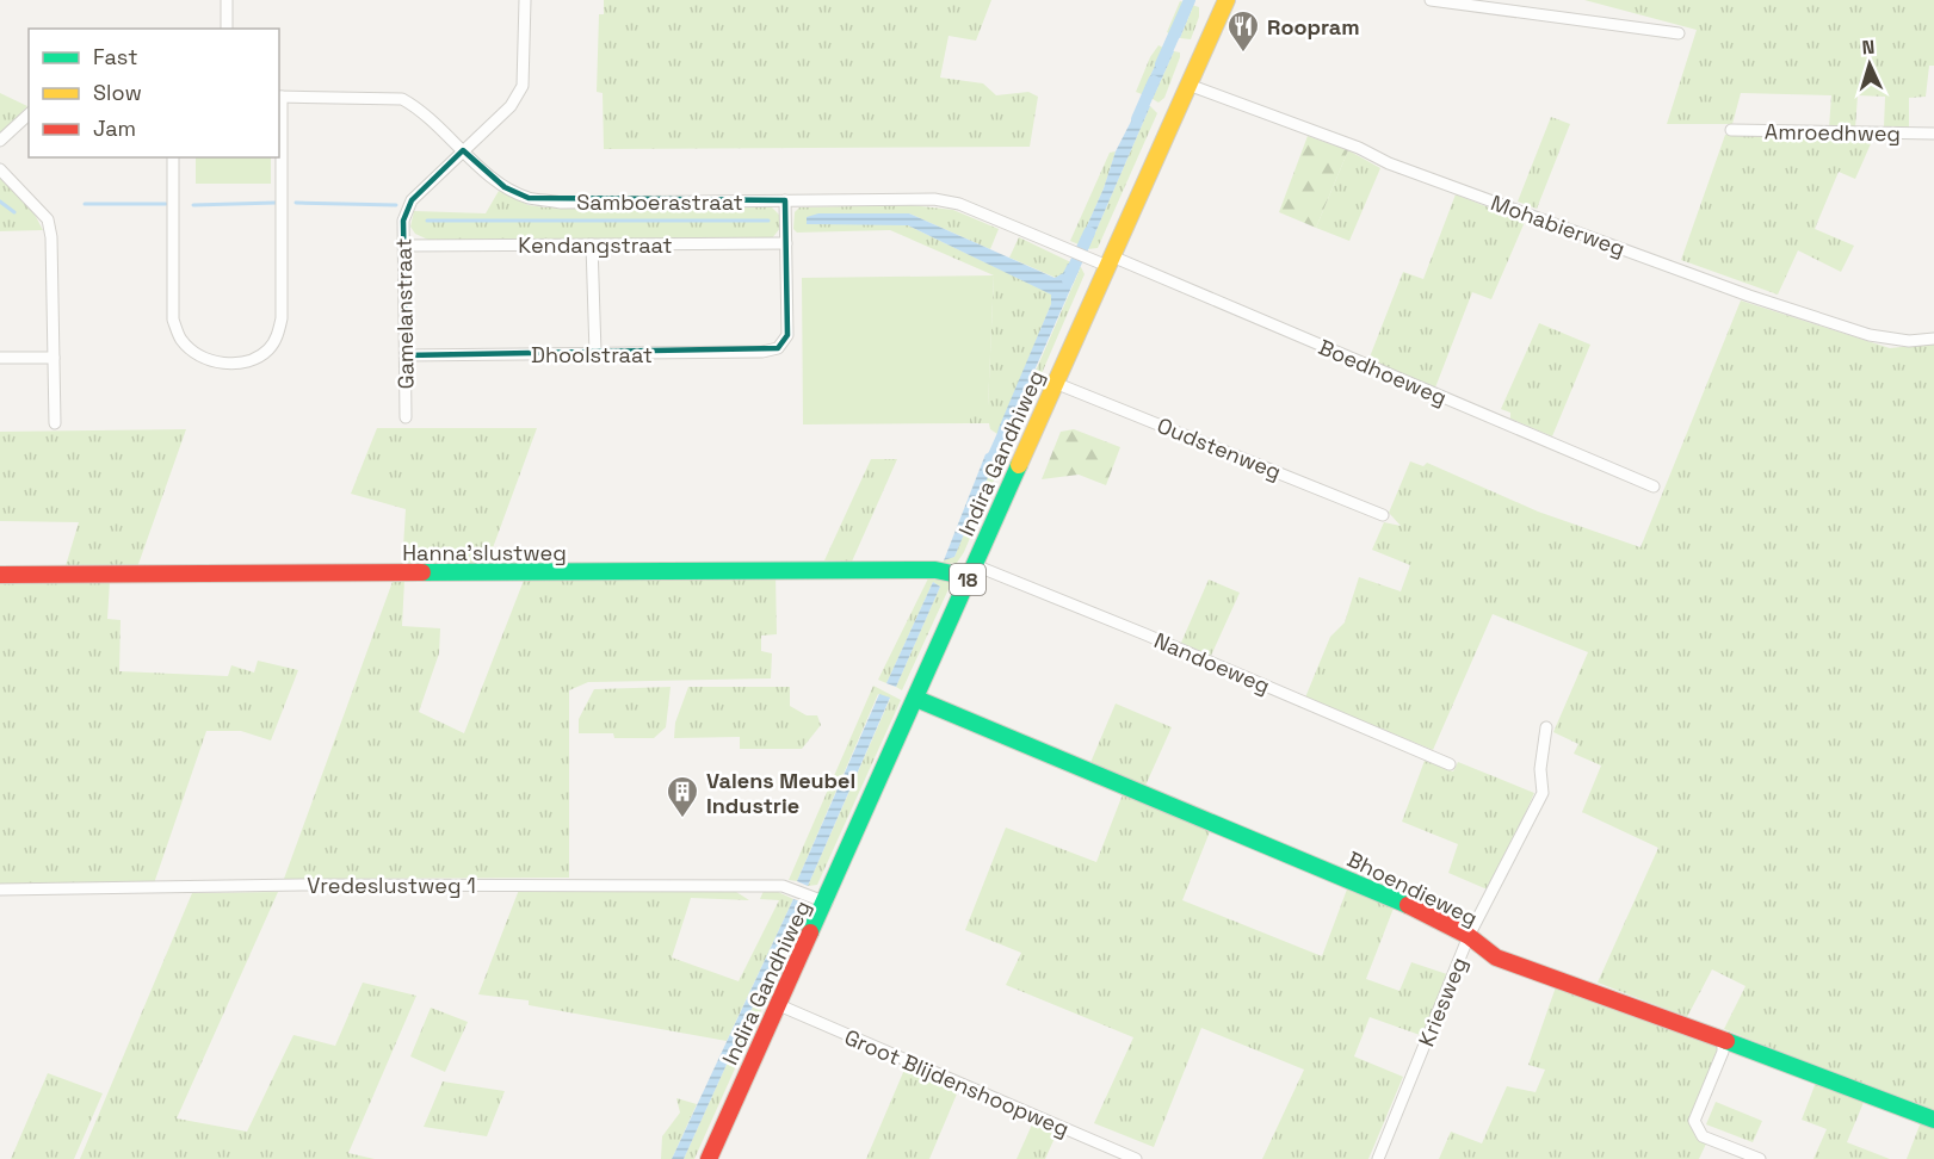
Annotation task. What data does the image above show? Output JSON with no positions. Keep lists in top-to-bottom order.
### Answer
{
  "streets": {
    "street": [
      "Amroedhweg",
      "Samboerastraat",
      "Mohabierweg",
      "Kendangstraat",
      "Gamelanstraat",
      "Dhoolstraat",
      "Boedhoeweg",
      "Oudstenweg",
      "Indira Gandhiweg",
      "Hanna'slustweg",
      "18",
      "Nandoeweg",
      "Vredeslustweg 1",
      "Bhoendieweg",
      "Kriesweg",
      "Groot Blijdenshoopweg"
    ]
  },
  "crossings": [
    ["Samboerastraat", "Gamelanstraat"],
    ["Samboerastraat", "Boedhoeweg"],
    ["Mohabierweg", "Indira Gandhiweg"],
    ["Kendangstraat", "Gamelanstraat"],
    ["Kendangstraat", "Dhoolstraat"],
    ["Gamelanstraat", "Dhoolstraat"],
    ["Boedhoeweg", "Indira Gandhiweg"],
    ["Oudstenweg", "Indira Gandhiweg"],
    ["Indira Gandhiweg", "Hanna'slustweg"],
    ["Indira Gandhiweg", "Nandoeweg"],
    ["Indira Gandhiweg", "Vredeslustweg 1"],
    ["Indira Gandhiweg", "Bhoendieweg"],
    ["Indira Gandhiweg", "Groot Blijdenshoopweg"],
    ["Hanna'slustweg", "Nandoeweg"],
    ["Bhoendieweg", "Kriesweg"]
  ],
  "places": {
    "restaurant": ["Roopram"],
    "building": ["Valens Meubel Industrie"]
  },
  "legend": ["Fast", "Slow", "Jam"],
  "north": "top"
}
